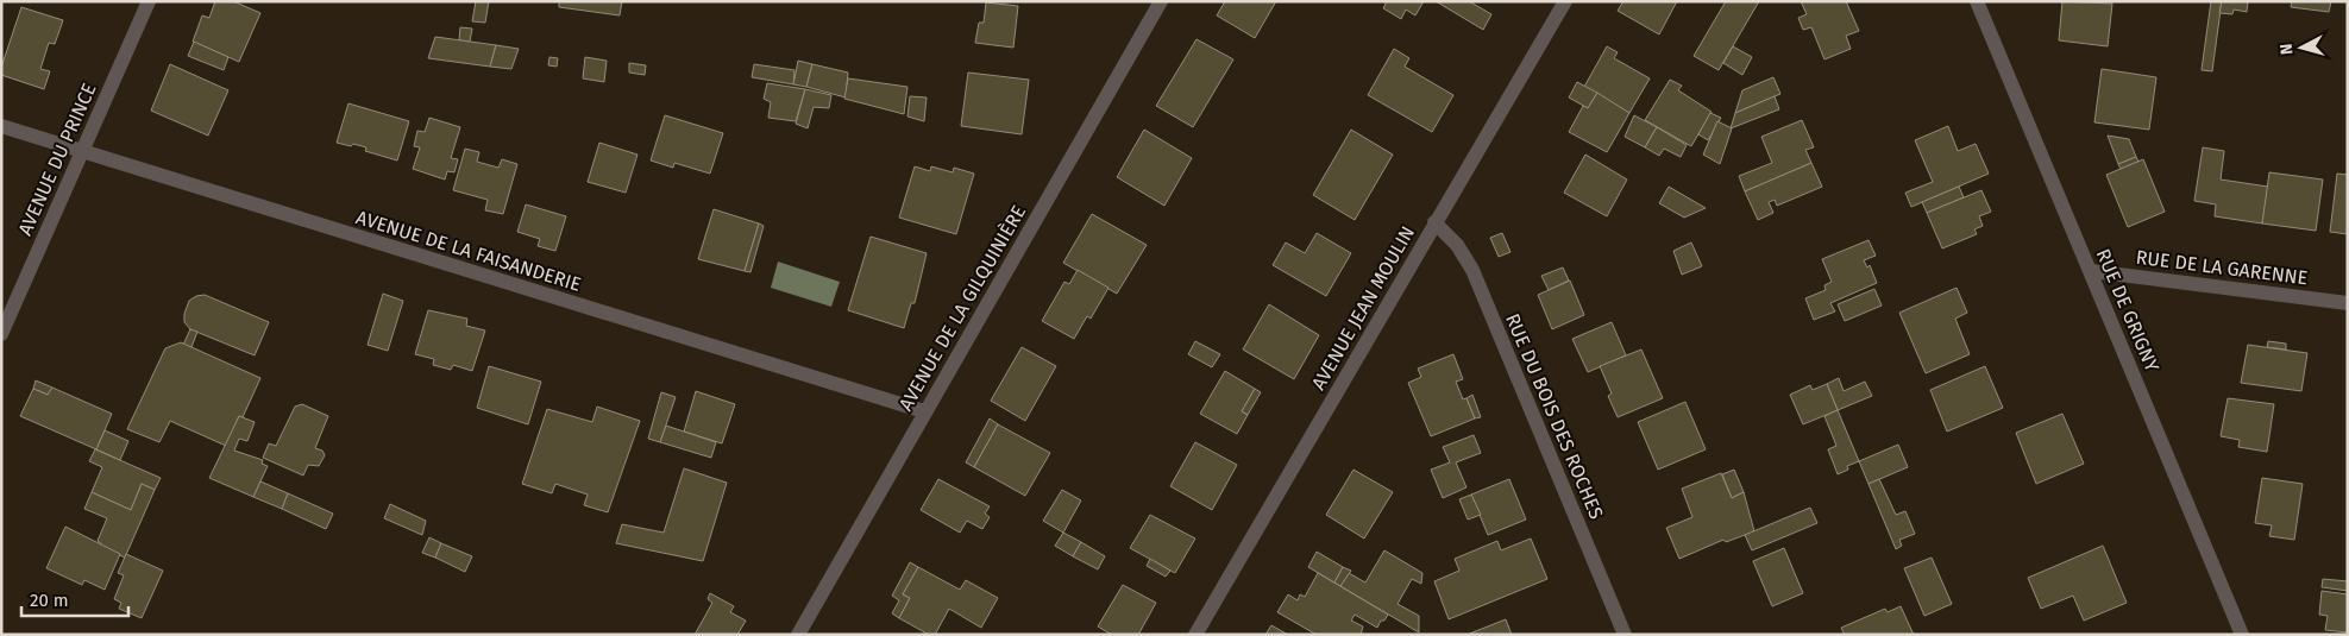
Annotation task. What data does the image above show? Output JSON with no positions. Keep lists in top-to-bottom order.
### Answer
{
  "streets": {
    "street": [
      "AVENUE DU PRINCE",
      "AVENUE DE LA FAISANDERIE",
      "RUE DE LA GARENNE",
      "AVENUE DE LA GILQUINIÈRE",
      "AVENUE JEAN MOULIN",
      "RUE DE GRIGNY",
      "RUE DU BOIS DES ROCHES"
    ]
  },
  "crossings": [
    ["AVENUE DU PRINCE", "AVENUE DE LA FAISANDERIE"],
    ["AVENUE DE LA FAISANDERIE", "AVENUE DE LA GILQUINIÈRE"],
    ["RUE DE LA GARENNE", "RUE DE GRIGNY"],
    ["AVENUE JEAN MOULIN", "RUE DU BOIS DES ROCHES"]
  ],
  "scale_bar": "20 m",
  "north": "left"
}
